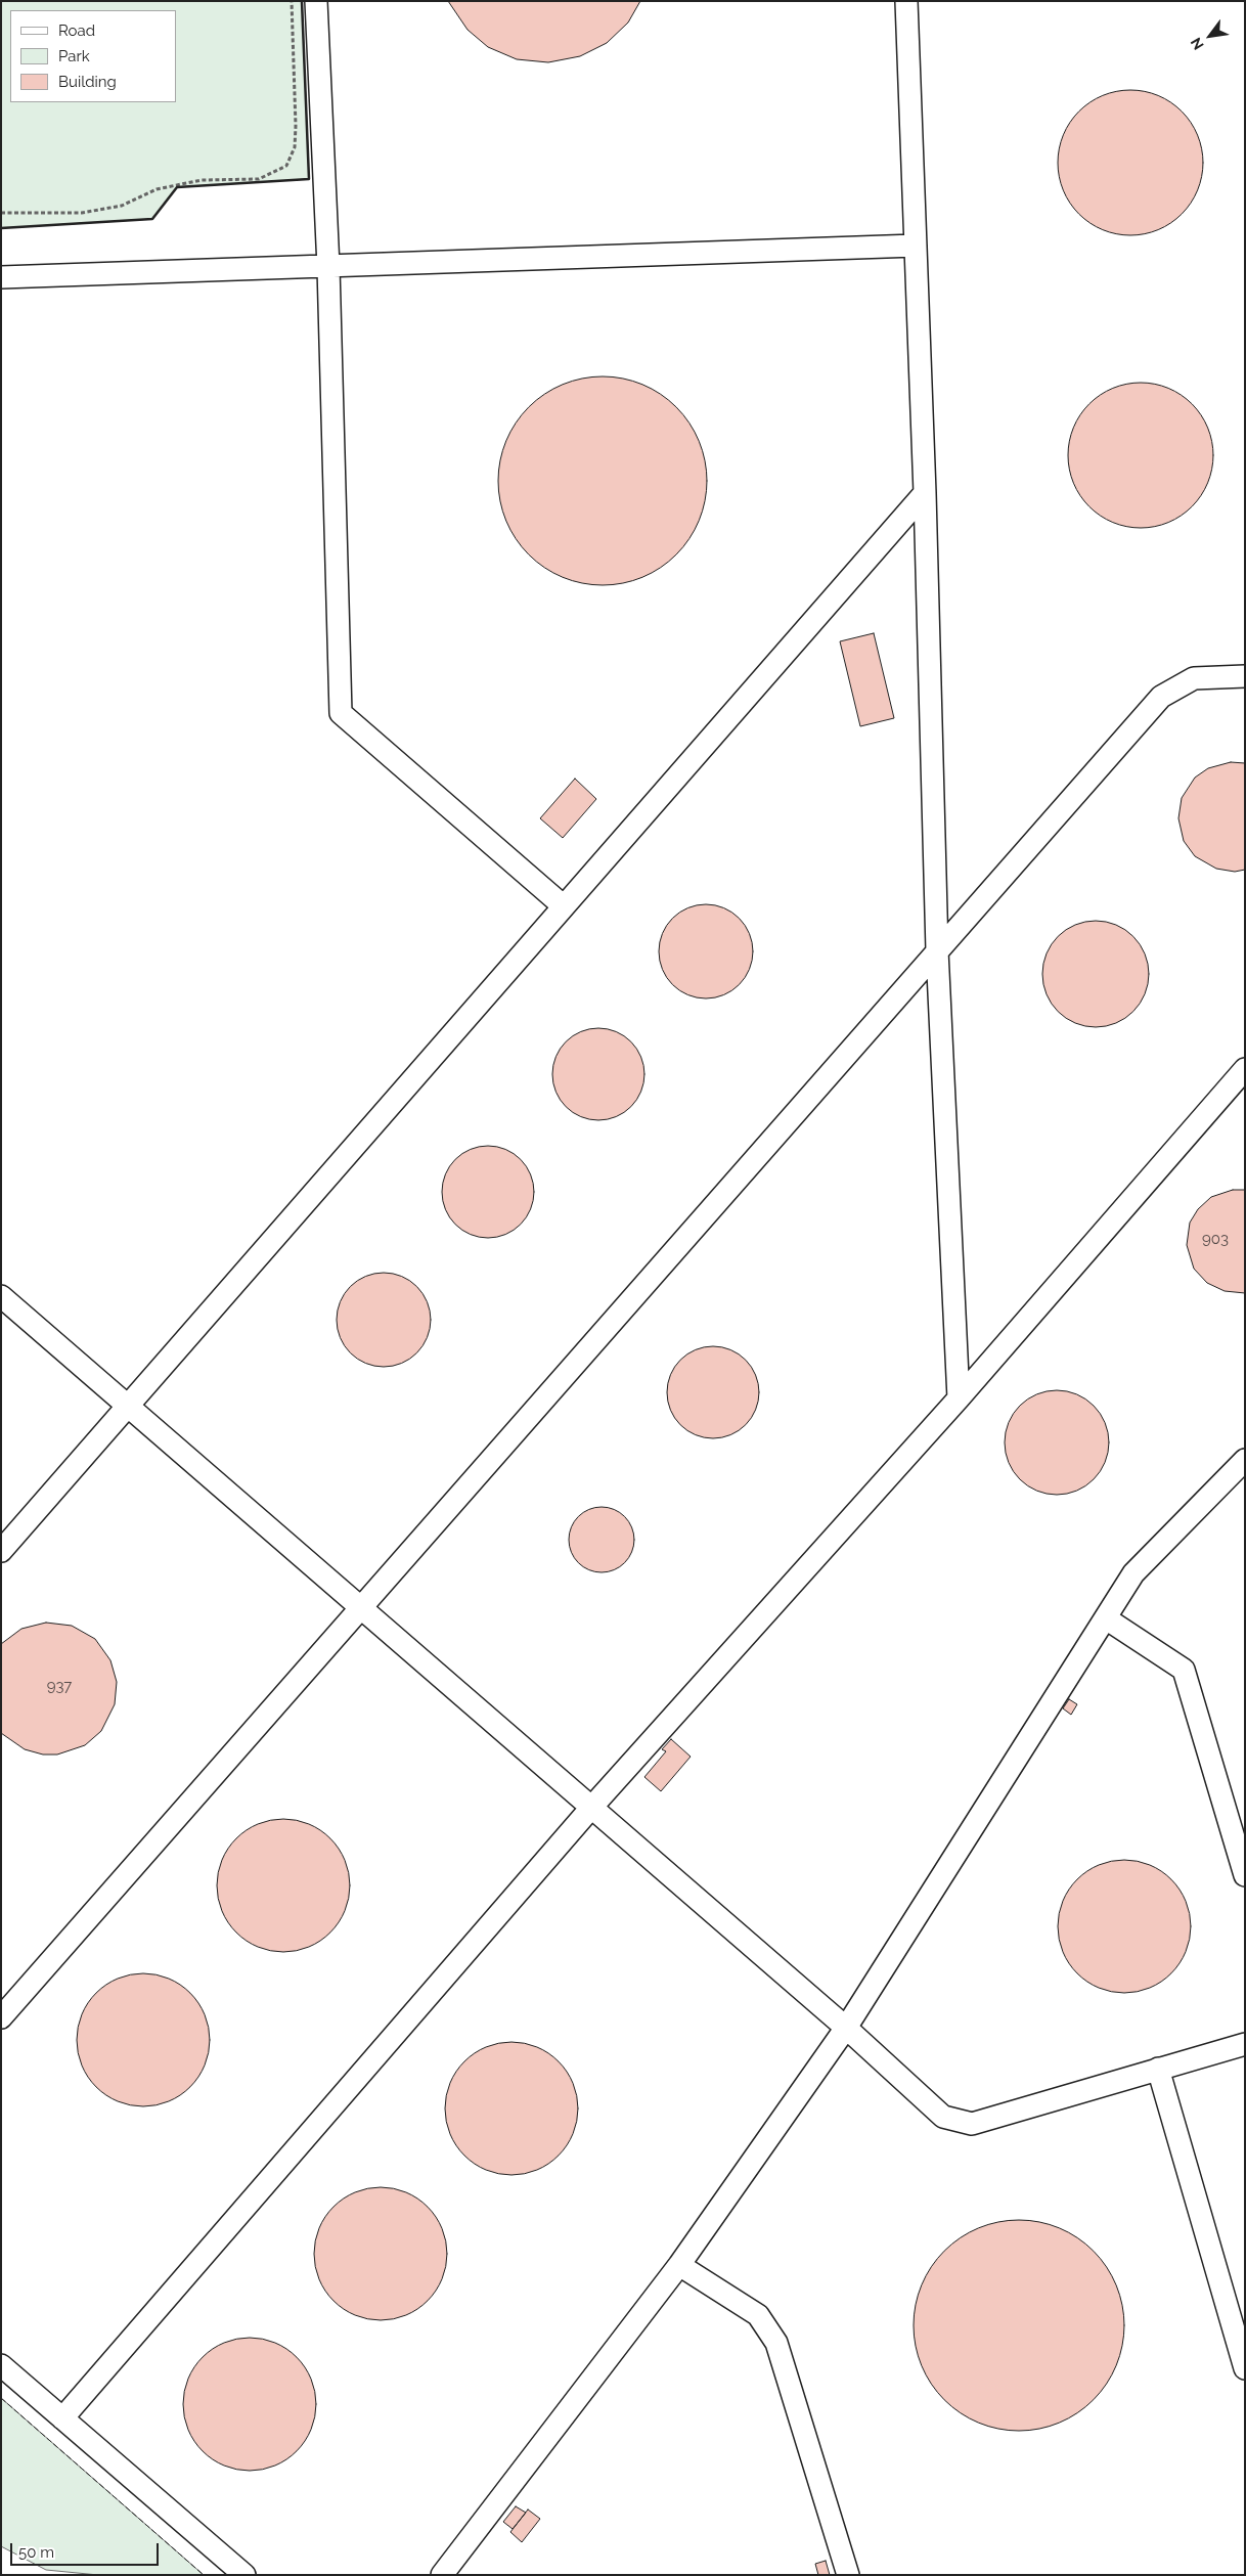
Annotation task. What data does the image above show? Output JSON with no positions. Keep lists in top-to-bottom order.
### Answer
{
  "house_numbers": ["903", "937"],
  "legend": ["Road", "Park", "Building"],
  "scale_bar": "50 m",
  "north": "bottom left"
}
